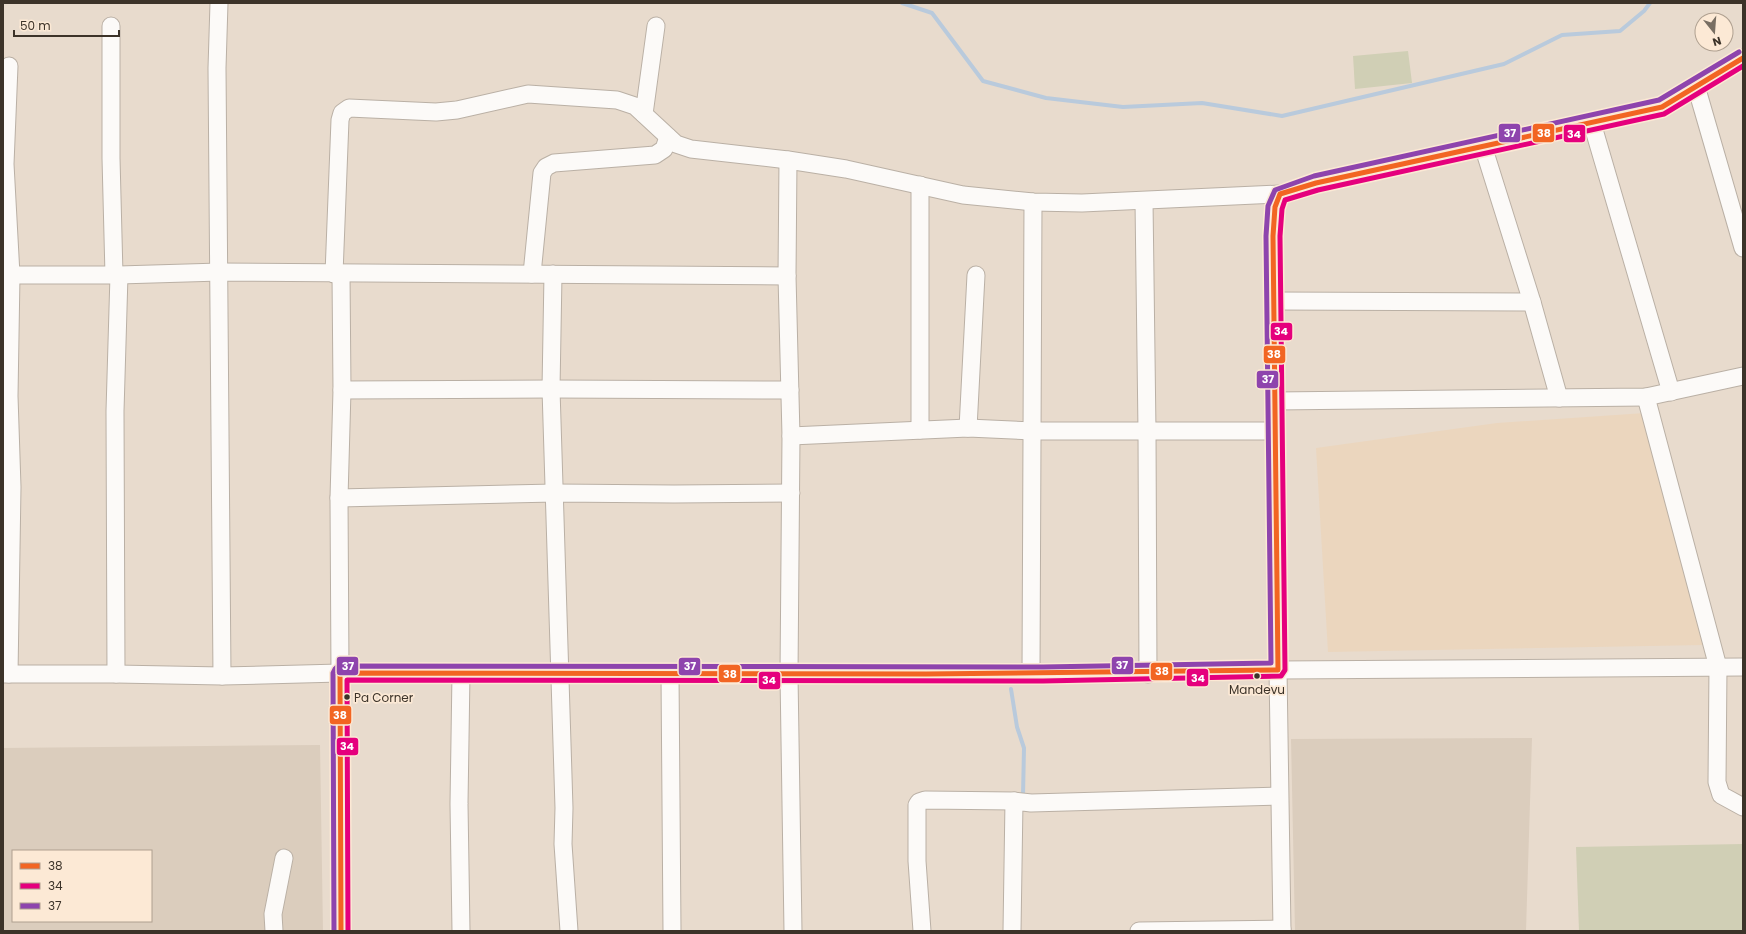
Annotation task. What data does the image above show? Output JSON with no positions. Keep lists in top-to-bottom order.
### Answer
{
  "places": ["Mandevu", "Pa Corner"],
  "lines": ["transit line 37", "transit line 38", "transit line 34"],
  "legend": ["38", "34", "37"],
  "scale_bar": "50 m",
  "north": "bottom"
}
